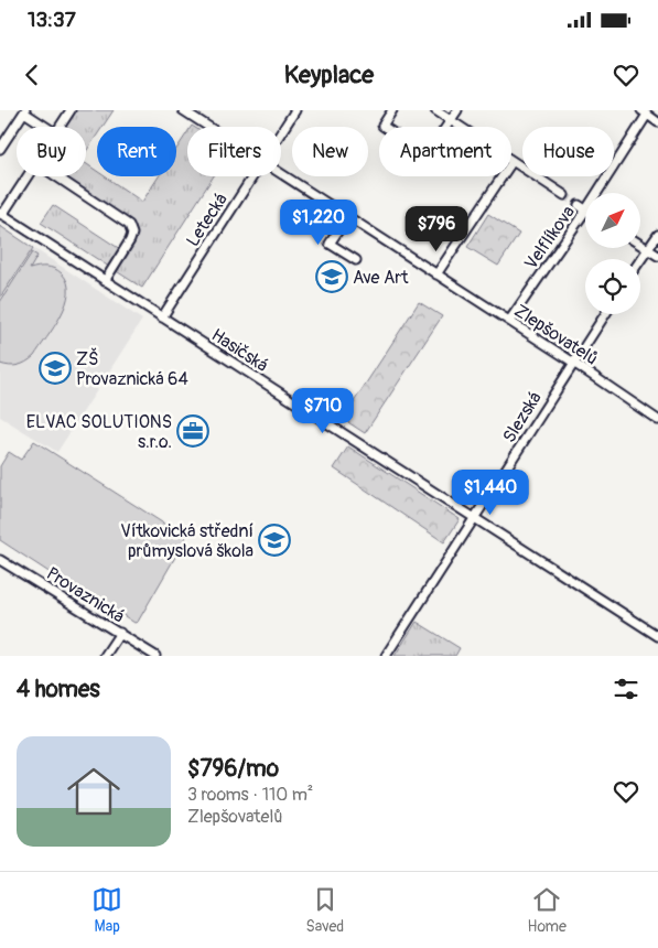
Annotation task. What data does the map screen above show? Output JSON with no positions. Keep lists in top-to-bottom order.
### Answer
{
  "streets": {
    "street": [
      "Letecká",
      "Velflíkova",
      "Zlepšovatelů",
      "Hasičská",
      "Slezská",
      "Provaznická"
    ]
  },
  "crossings": [
    ["Letecká", "Hasičská"],
    ["Velflíkova", "Zlepšovatelů"],
    ["Zlepšovatelů", "Slezská"],
    ["Hasičská", "Slezská"]
  ],
  "places": {
    "school or university": ["Ave Art", "ZŠ Provaznická 64", "Vítkovická střední průmyslová škola"],
    "office": ["ELVAC SOLUTIONS s.r.o."]
  },
  "north": "top right",
  "page": {
    "status": "13:37",
    "header": "Keyplace",
    "chip": [
      "Buy",
      "Rent",
      "Filters",
      "New",
      "Apartment",
      "House"
    ],
    "price": [
      "$1,220",
      "$796",
      "$710",
      "$1,440"
    ],
    "heading": "4 homes",
    "list": [
      {
        "name": "$796/mo",
        "note": "3 rooms · 110 m² · Zlepšovatelů"
      }
    ],
    "tabs": ["Map", "Saved", "Home"]
  }
}
